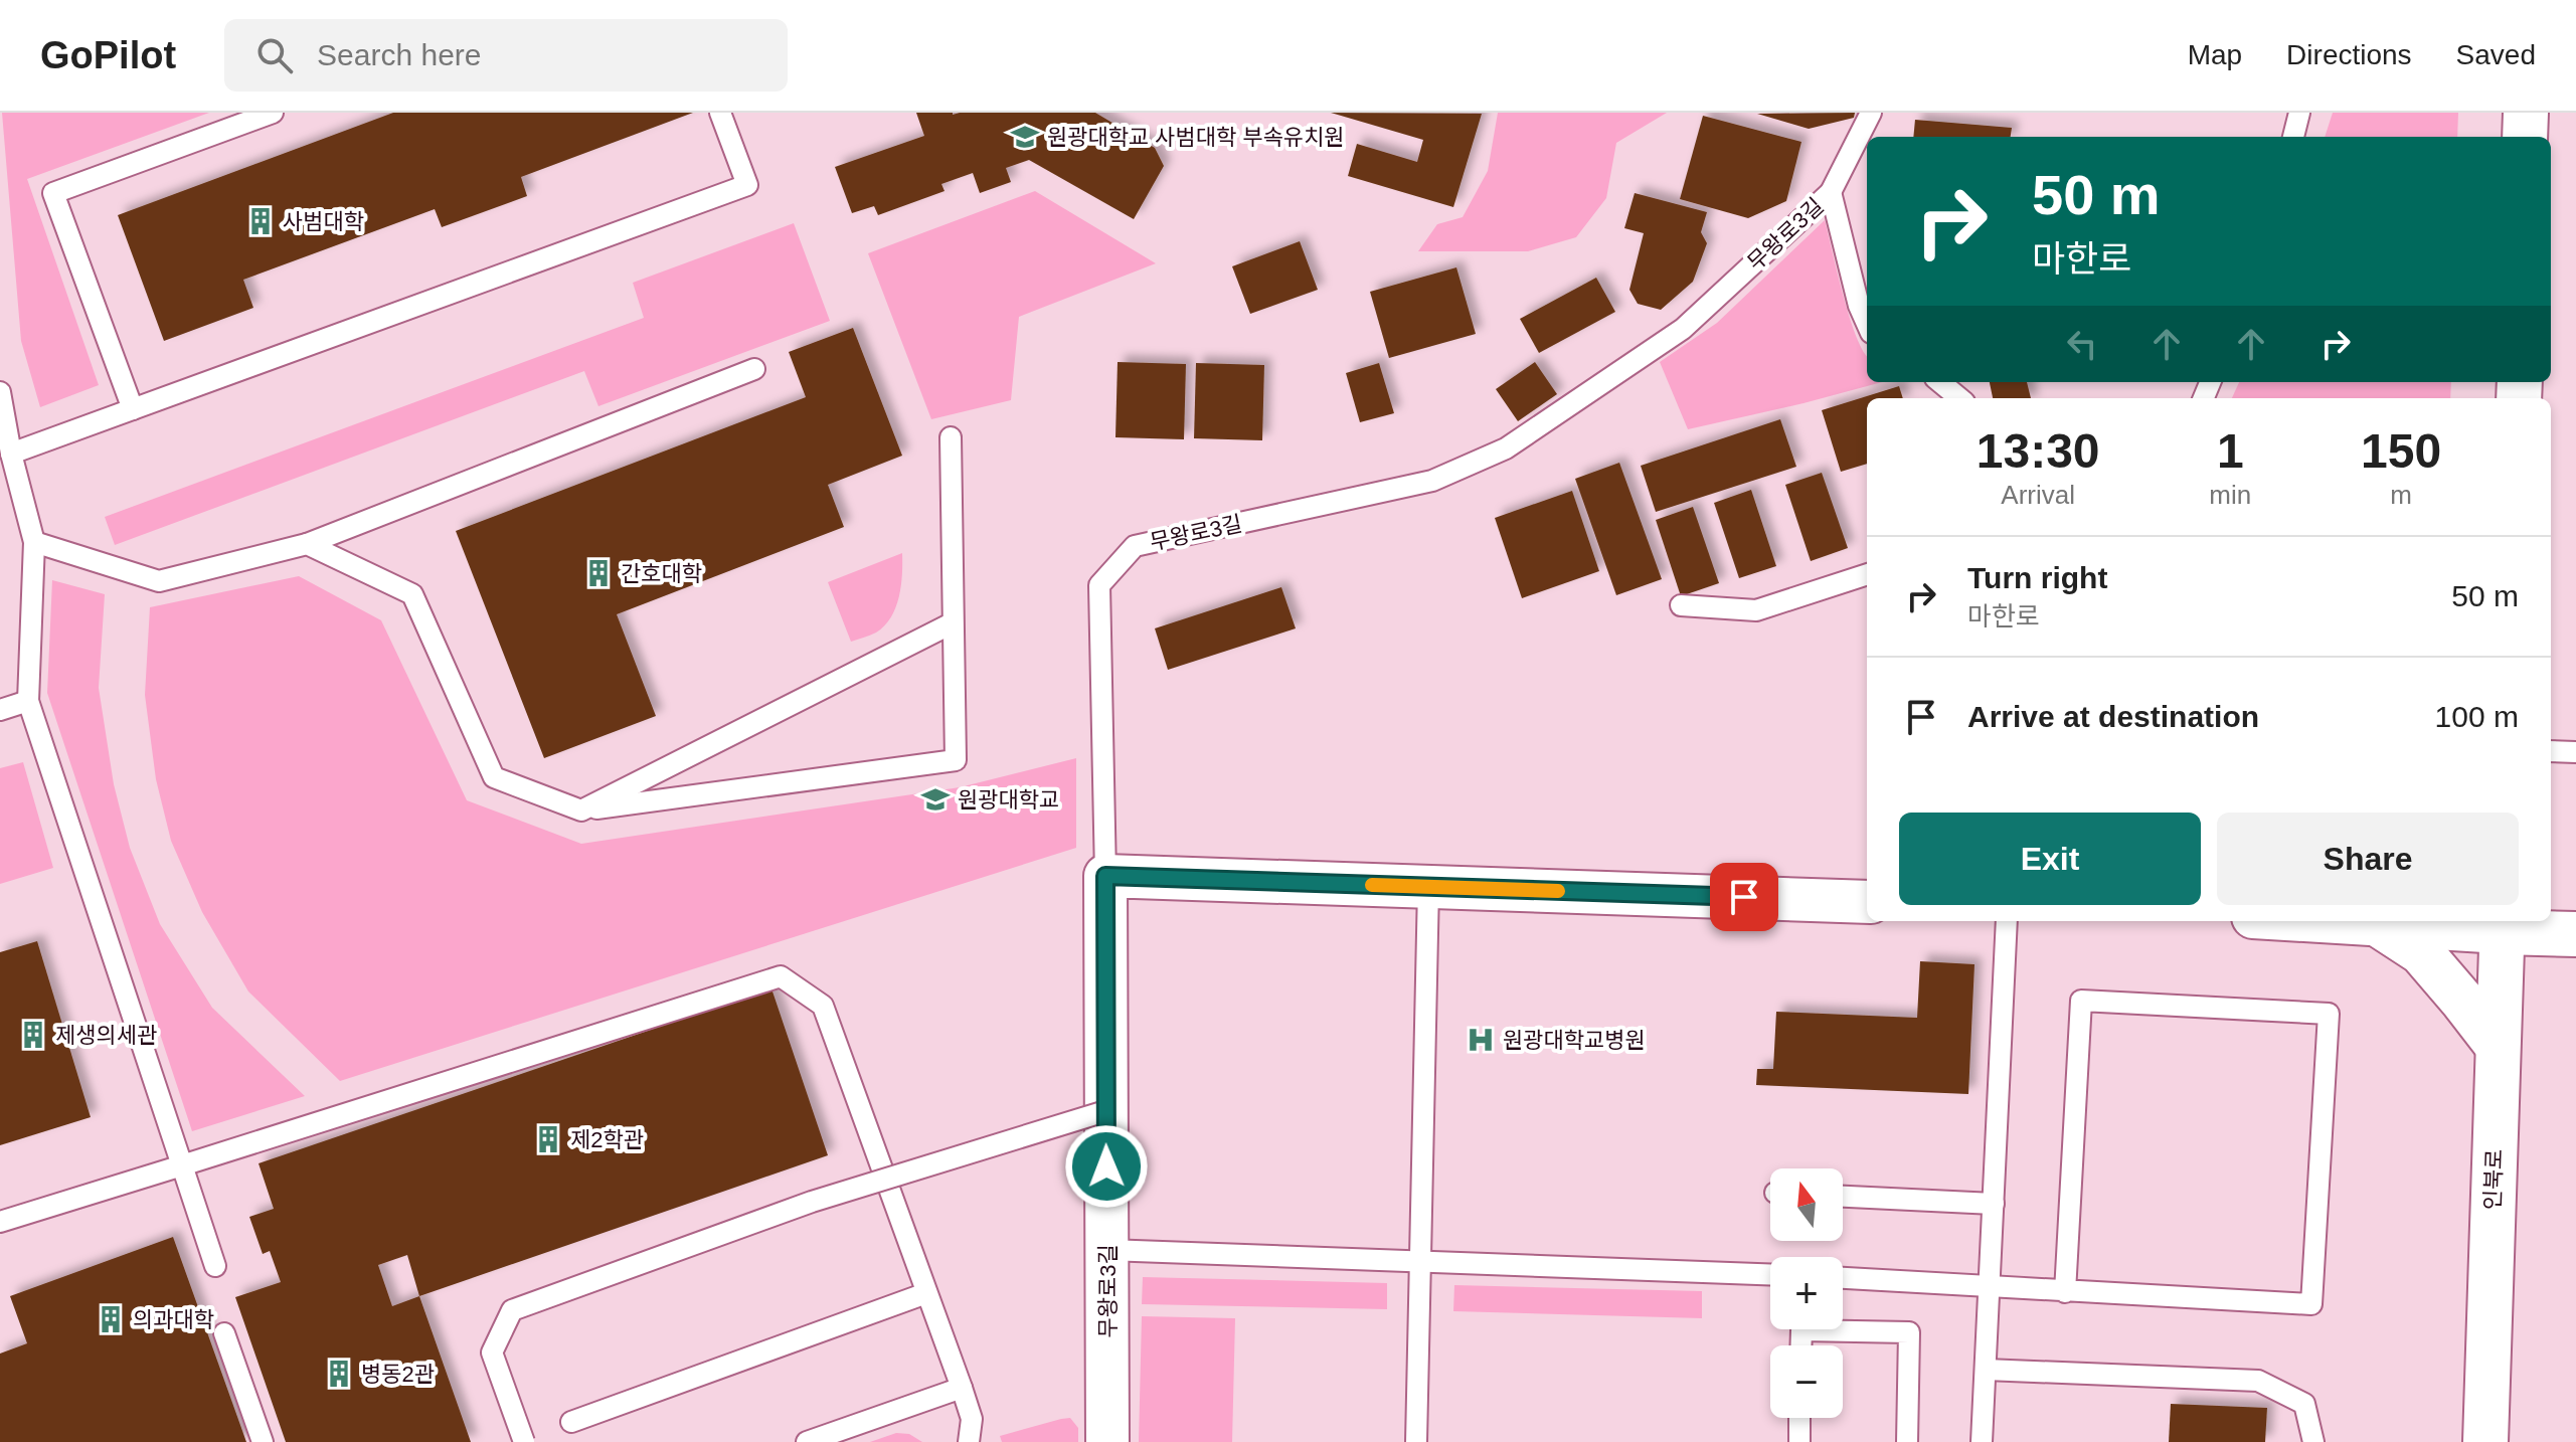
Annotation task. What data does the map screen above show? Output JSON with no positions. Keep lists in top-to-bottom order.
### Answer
{
  "streets": {
    "street": ["무왕로3길", "인북로"]
  },
  "places": {
    "school or university": ["원광대학교 사범대학 부속유치원", "원광대학교"],
    "building": [
      "사범대학",
      "간호대학",
      "제생의세관",
      "제2학관",
      "의과대학",
      "병동2관"
    ],
    "hospital": ["원광대학교병원"]
  },
  "north": "top",
  "page": {
    "header": "GoPilot",
    "search": "Search here",
    "nav": ["Map", "Directions", "Saved"],
    "turn": ["50 m", "마한로"],
    "eta": [
      "13:30",
      "Arrival",
      "1",
      "min",
      "150",
      "m"
    ],
    "list": [
      {
        "name": "Turn right",
        "note": "마한로",
        "value": "50 m"
      },
      {
        "name": "Arrive at destination",
        "value": "100 m"
      }
    ],
    "buttons": ["Exit", "Share"],
    "map_buttons": ["+", "−"]
  }
}
